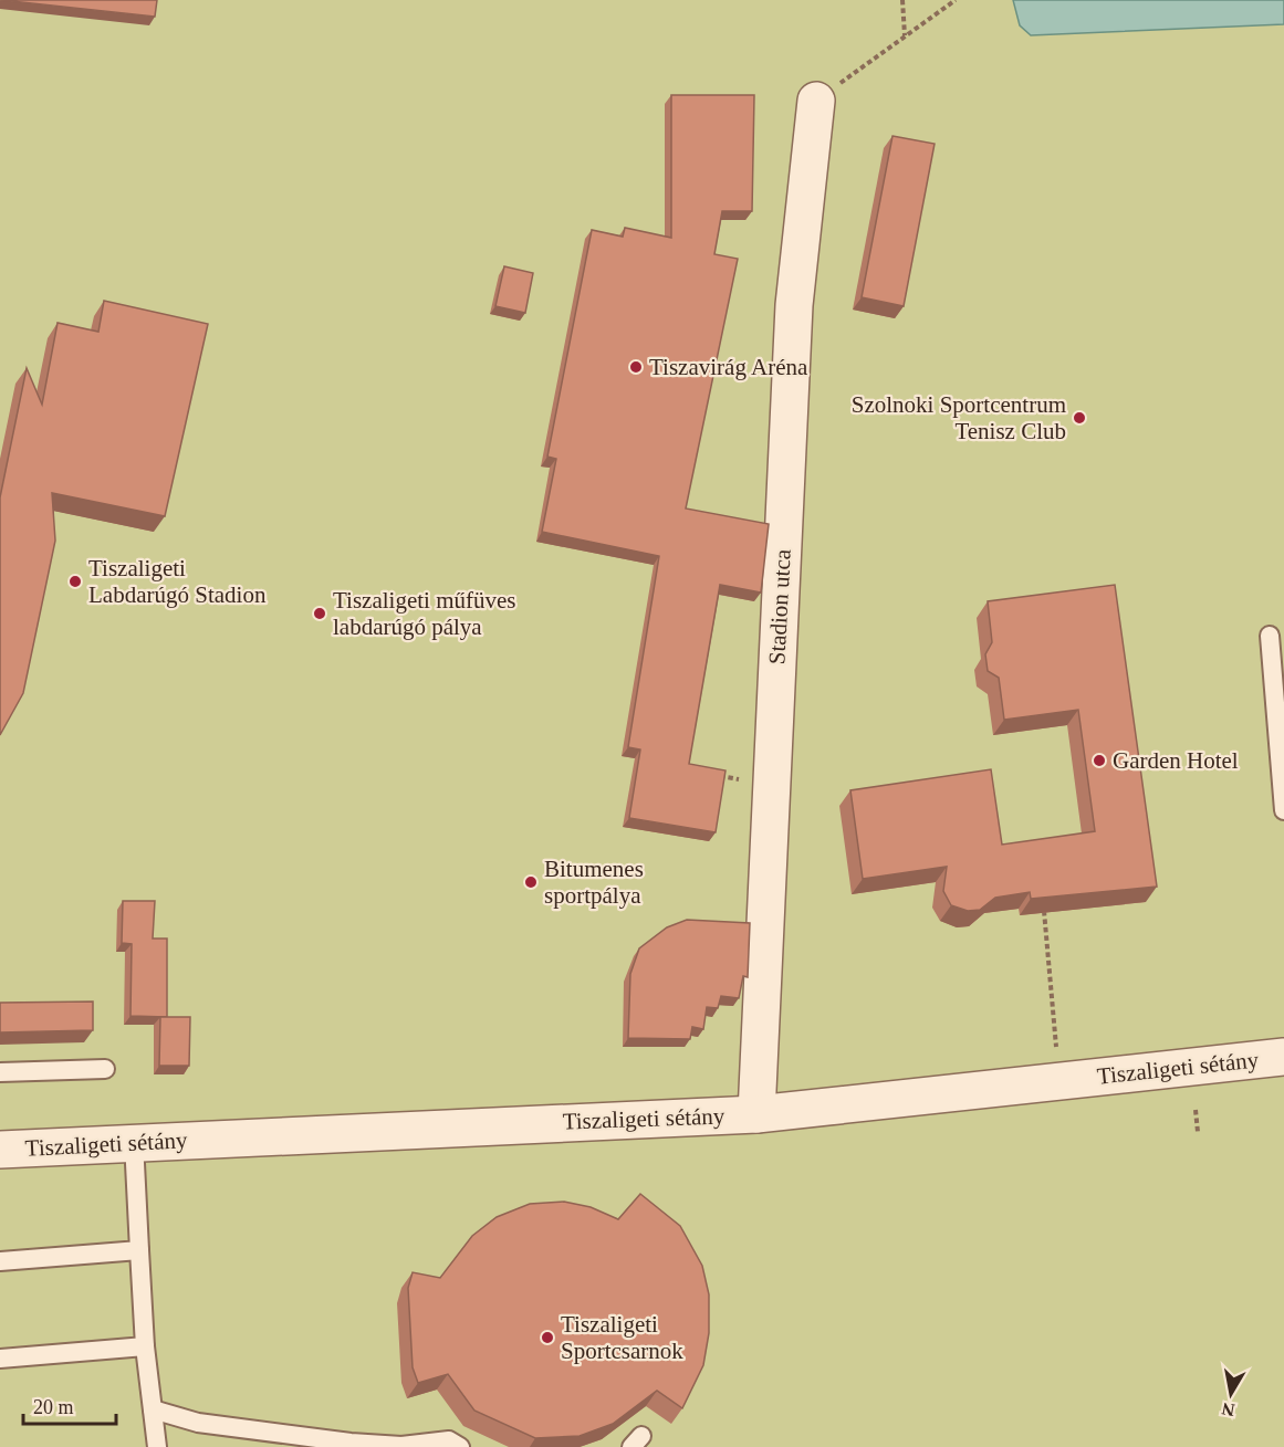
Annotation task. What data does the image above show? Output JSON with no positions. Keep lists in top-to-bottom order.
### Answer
{
  "streets": {
    "street": ["Stadion utca", "Tiszaligeti sétány"]
  },
  "crossings": [
    ["Stadion utca", "Tiszaligeti sétány"]
  ],
  "places": [
    "Tiszavirág Aréna",
    "Szolnoki Sportcentrum Tenisz Club",
    "Tiszaligeti Labdarúgó Stadion",
    "Tiszaligeti műfüves labdarúgó pálya",
    "Garden Hotel",
    "Bitumenes sportpálya",
    "Tiszaligeti Sportcsarnok"
  ],
  "scale_bar": "20 m",
  "north": "bottom"
}
